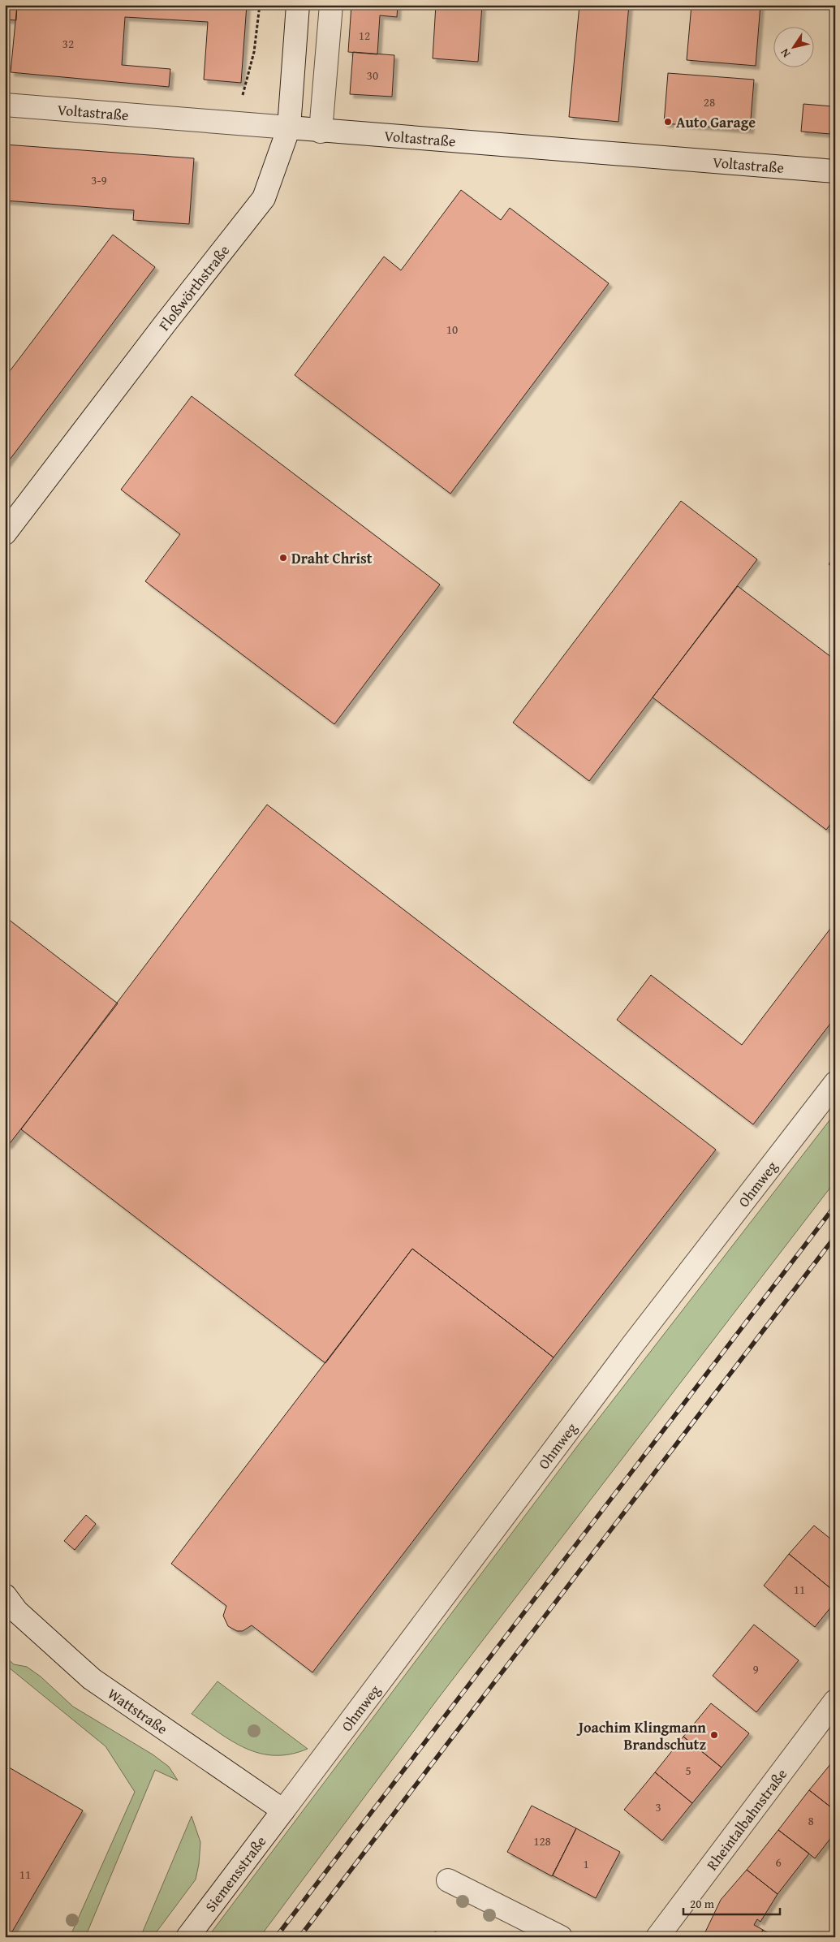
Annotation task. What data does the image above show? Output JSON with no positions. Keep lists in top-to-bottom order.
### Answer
{
  "streets": {
    "street": [
      "Voltastraße",
      "Floßwörthstraße",
      "Ohmweg",
      "Wattstraße",
      "Rheintalbahnstraße",
      "Siemensstraße"
    ]
  },
  "crossings": [
    ["Voltastraße", "Floßwörthstraße"],
    ["Ohmweg", "Wattstraße"],
    ["Ohmweg", "Siemensstraße"],
    ["Wattstraße", "Siemensstraße"]
  ],
  "places": ["Auto Garage", "Draht Christ", "Joachim Klingmann Brandschutz"],
  "house_numbers": [
    "12",
    "32",
    "30",
    "28",
    "3-9",
    "10",
    "11",
    "9",
    "5",
    "3",
    "8",
    "128",
    "6",
    "1",
    "11"
  ],
  "scale_bar": "20 m",
  "north": "bottom left"
}
